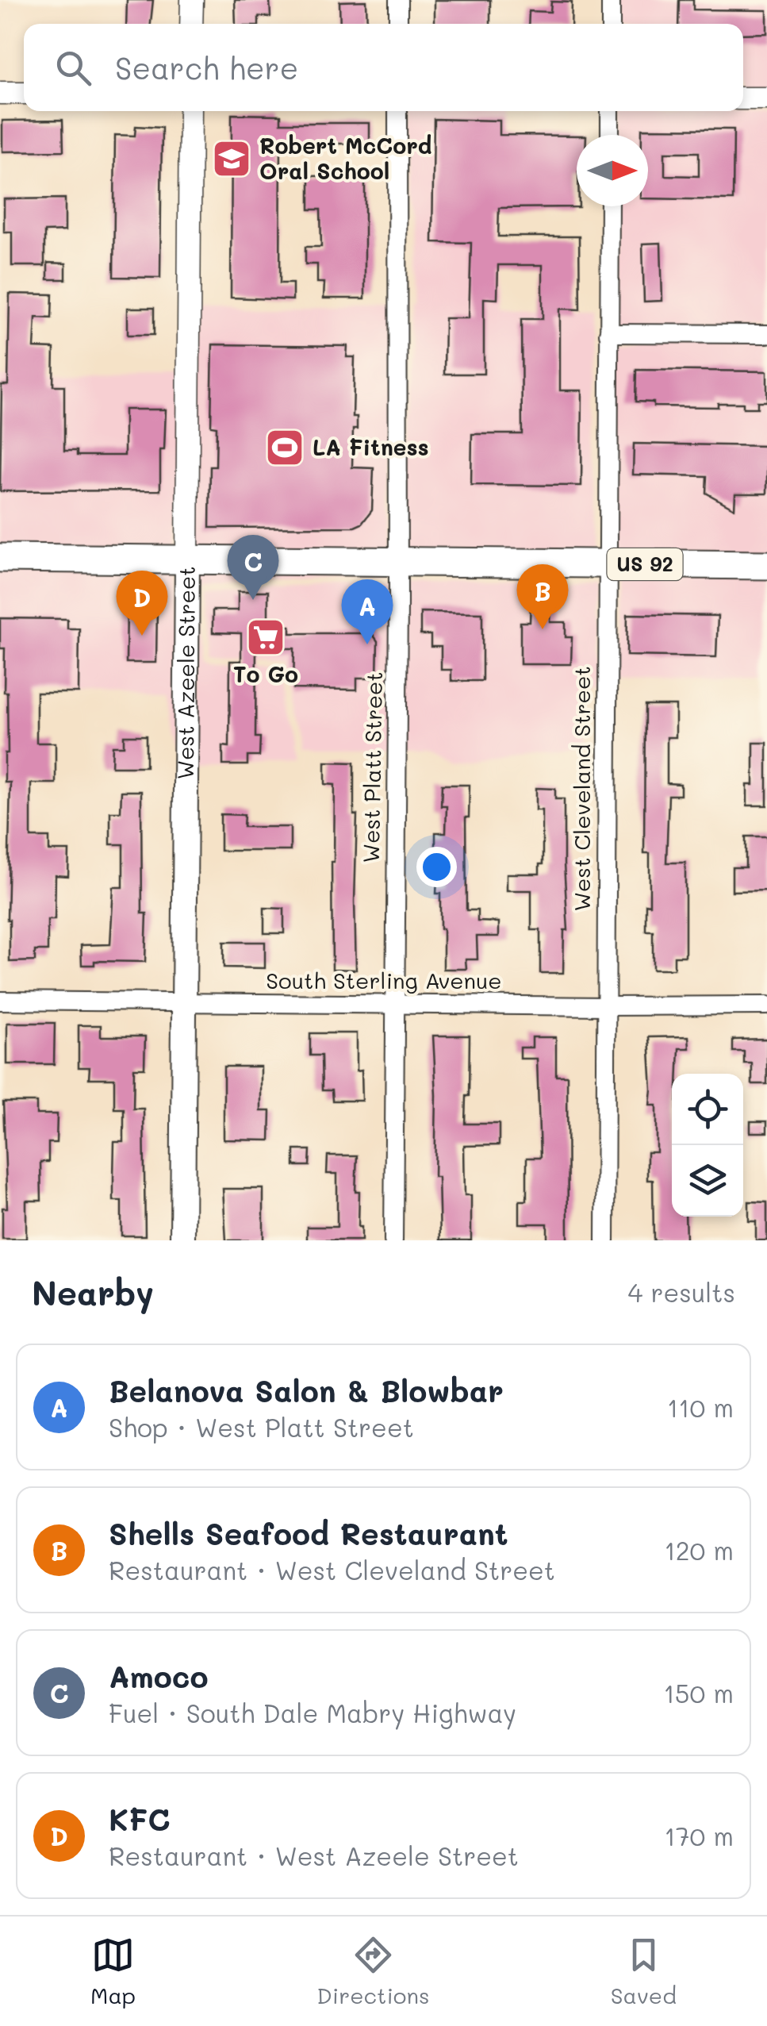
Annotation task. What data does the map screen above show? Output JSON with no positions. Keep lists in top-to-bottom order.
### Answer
{
  "streets": {
    "main road": ["US 92", "West Azeele Street"],
    "street": ["West Platt Street", "West Cleveland Street", "South Sterling Avenue"]
  },
  "crossings": [
    ["US 92", "West Azeele Street"],
    ["US 92", "West Platt Street"],
    ["US 92", "West Cleveland Street"],
    ["West Azeele Street", "South Sterling Avenue"],
    ["West Platt Street", "South Sterling Avenue"],
    ["West Cleveland Street", "South Sterling Avenue"]
  ],
  "places": {
    "school or university": ["Robert McCord Oral School"],
    "sports": ["LA Fitness"],
    "supermarket": ["To Go"]
  },
  "north": "right",
  "page": {
    "search": "Search here",
    "pins": [
      "C",
      "B",
      "D",
      "A"
    ],
    "heading": ["Nearby", "4 results"],
    "list": [
      {
        "mark": "A",
        "name": "Belanova Salon & Blowbar",
        "note": "Shop · West Platt Street",
        "value": "110 m"
      },
      {
        "mark": "B",
        "name": "Shells Seafood Restaurant",
        "note": "Restaurant · West Cleveland Street",
        "value": "120 m"
      },
      {
        "mark": "C",
        "name": "Amoco",
        "note": "Fuel · South Dale Mabry Highway",
        "value": "150 m"
      },
      {
        "mark": "D",
        "name": "KFC",
        "note": "Restaurant · West Azeele Street",
        "value": "170 m"
      }
    ],
    "nav": ["Map", "Directions", "Saved"]
  }
}
